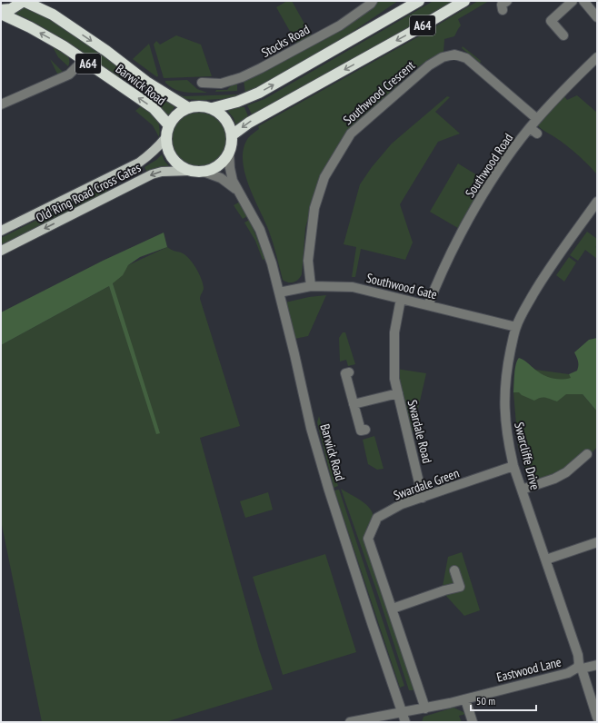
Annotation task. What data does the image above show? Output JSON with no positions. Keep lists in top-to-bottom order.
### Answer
{
  "streets": {
    "highway": ["A64", "Barwick Road"],
    "main road": ["Old Ring Road Cross Gates"],
    "street": [
      "Stocks Road",
      "Southwood Crescent",
      "Southwood Road",
      "Southwood Gate",
      "Swardale Road",
      "Swarcliffe Drive",
      "Swardale Green",
      "Eastwood Lane"
    ]
  },
  "crossings": [
    ["A64", "Barwick Road"],
    ["A64", "Old Ring Road Cross Gates"],
    ["Barwick Road", "Old Ring Road Cross Gates"],
    ["Barwick Road", "Southwood Gate"],
    ["Barwick Road", "Eastwood Lane"],
    ["Southwood Crescent", "Southwood Road"],
    ["Southwood Crescent", "Southwood Gate"],
    ["Southwood Road", "Southwood Gate"],
    ["Southwood Gate", "Swardale Road"],
    ["Southwood Gate", "Swarcliffe Drive"],
    ["Swardale Road", "Swardale Green"],
    ["Swarcliffe Drive", "Swardale Green"],
    ["Swarcliffe Drive", "Eastwood Lane"],
    ["Swardale Green", "Eastwood Lane"]
  ],
  "scale_bar": "50 m"
}
